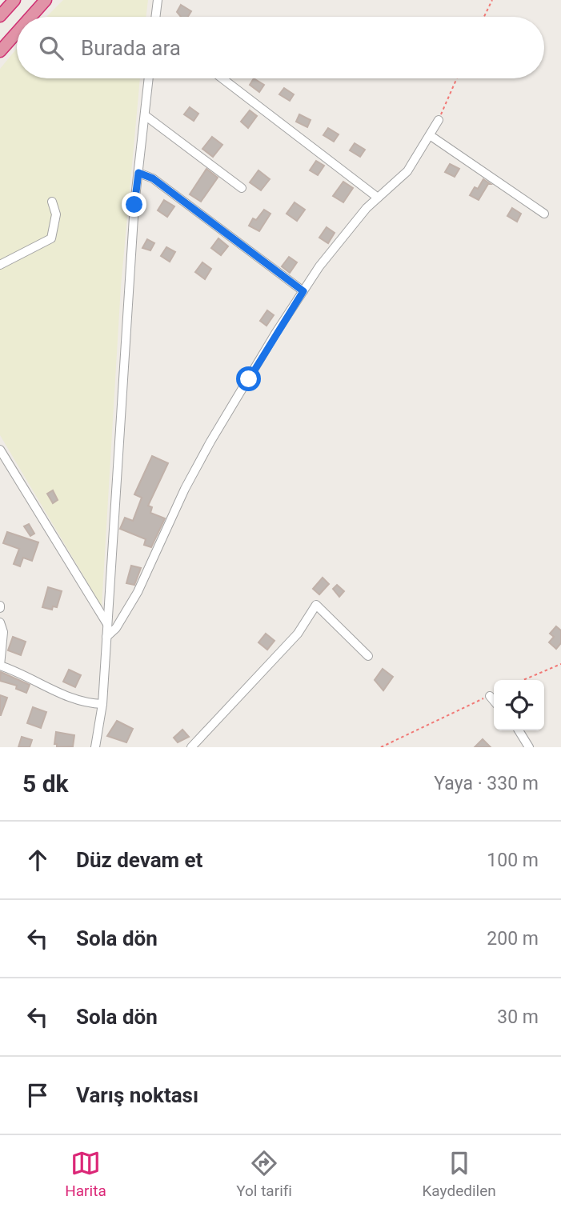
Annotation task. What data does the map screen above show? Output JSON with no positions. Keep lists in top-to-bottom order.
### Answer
{
  "page": {
    "search": "Burada ara",
    "heading": ["5 dk", "Yaya · 330 m"],
    "list": [
      ["Düz devam et", "100 m"],
      ["Sola dön", "200 m"],
      ["Sola dön", "30 m"],
      "Varış noktası"
    ],
    "nav": ["Harita", "Yol tarifi", "Kaydedilen"]
  }
}
